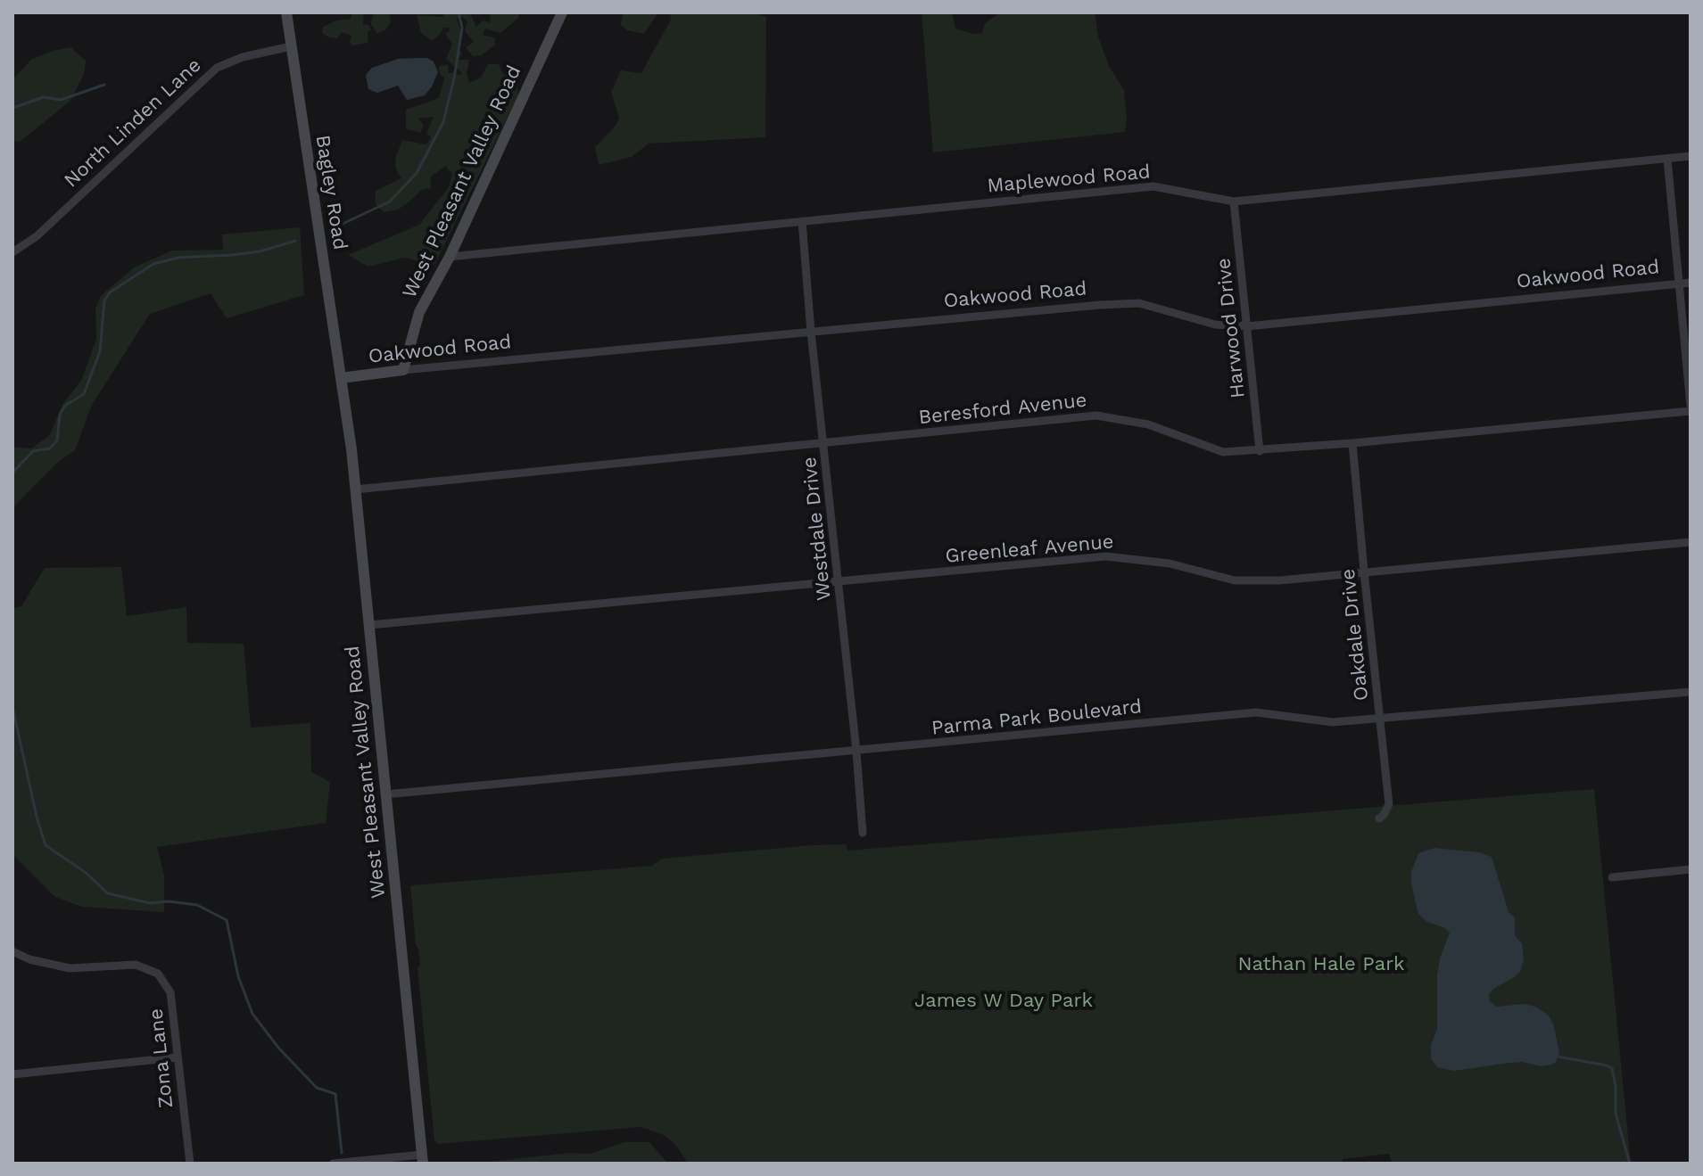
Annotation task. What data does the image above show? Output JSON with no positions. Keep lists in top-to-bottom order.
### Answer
{
  "streets": {
    "main road": ["West Pleasant Valley Road", "Bagley Road", "Oakwood Road"],
    "street": [
      "North Linden Lane",
      "Maplewood Road",
      "Harwood Drive",
      "Beresford Avenue",
      "Westdale Drive",
      "Greenleaf Avenue",
      "Oakdale Drive",
      "Parma Park Boulevard",
      "Zona Lane"
    ]
  },
  "crossings": [
    ["North Linden Lane", "Bagley Road"],
    ["Maplewood Road", "West Pleasant Valley Road"],
    ["Maplewood Road", "Harwood Drive"],
    ["Maplewood Road", "Westdale Drive"],
    ["West Pleasant Valley Road", "Bagley Road"],
    ["West Pleasant Valley Road", "Oakwood Road"],
    ["West Pleasant Valley Road", "Beresford Avenue"],
    ["West Pleasant Valley Road", "Greenleaf Avenue"],
    ["West Pleasant Valley Road", "Parma Park Boulevard"],
    ["Bagley Road", "Oakwood Road"],
    ["Oakwood Road", "Harwood Drive"],
    ["Oakwood Road", "Westdale Drive"],
    ["Harwood Drive", "Beresford Avenue"],
    ["Beresford Avenue", "Westdale Drive"],
    ["Beresford Avenue", "Oakdale Drive"],
    ["Westdale Drive", "Greenleaf Avenue"],
    ["Westdale Drive", "Parma Park Boulevard"],
    ["Greenleaf Avenue", "Oakdale Drive"],
    ["Oakdale Drive", "Parma Park Boulevard"]
  ],
  "parks": ["Nathan Hale Park", "James W Day Park"]
}
